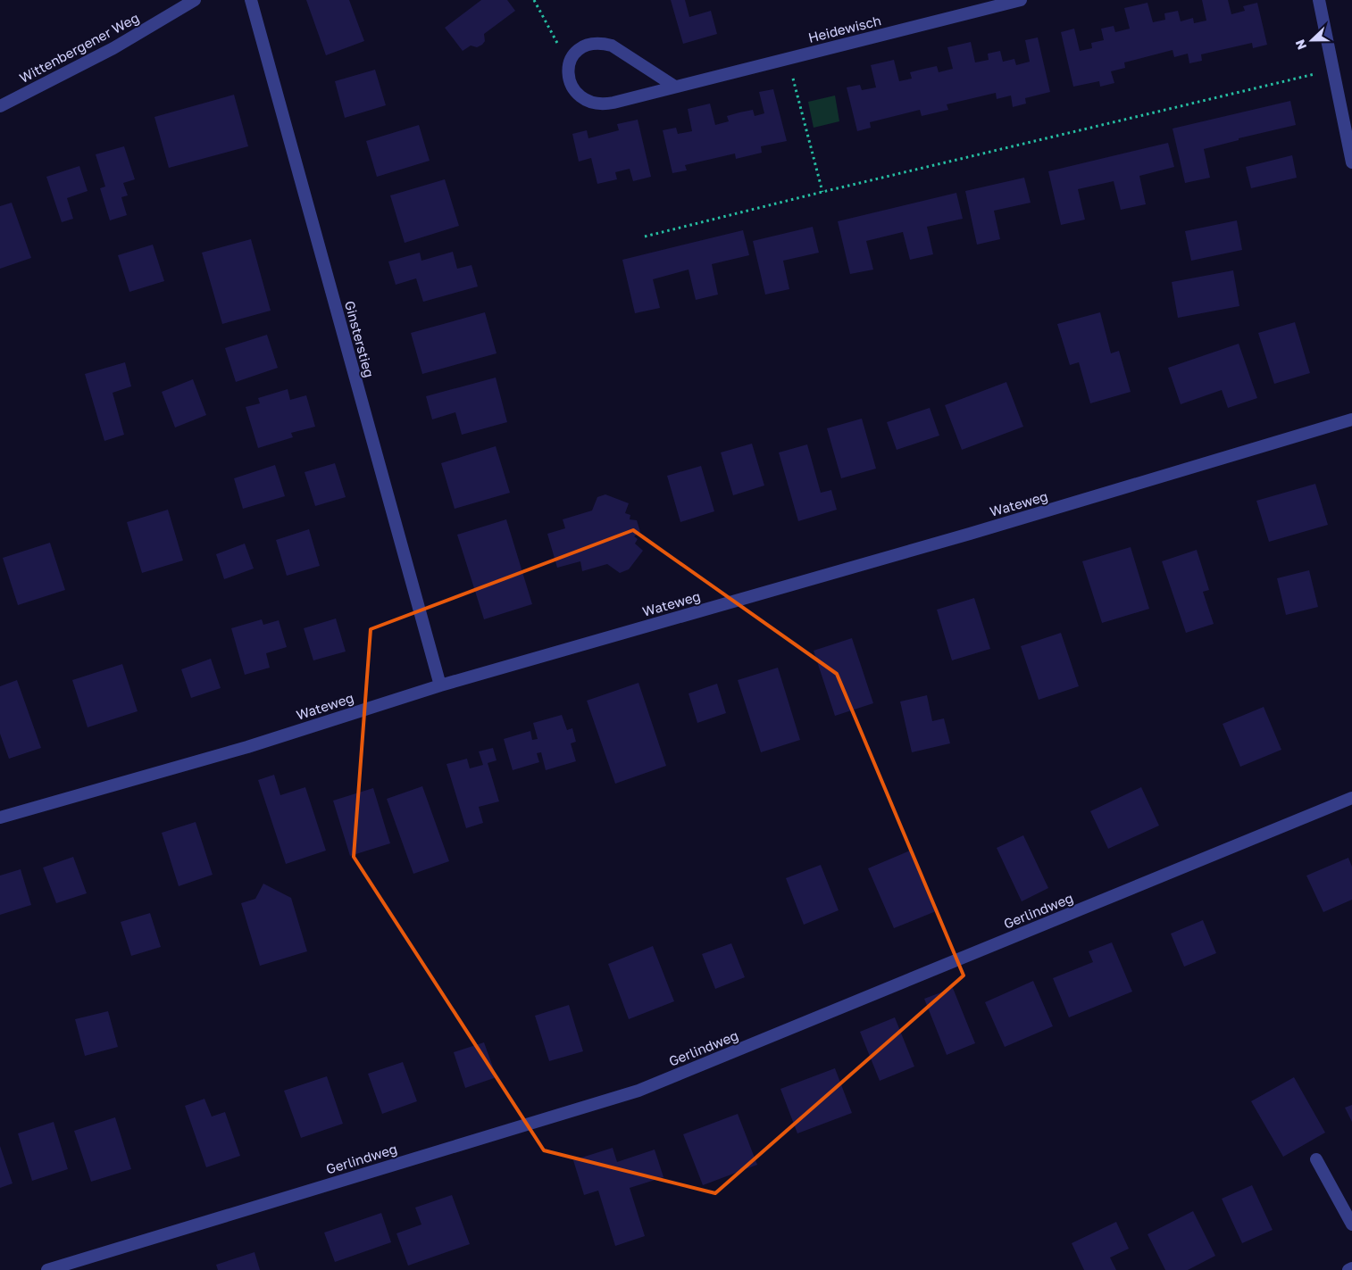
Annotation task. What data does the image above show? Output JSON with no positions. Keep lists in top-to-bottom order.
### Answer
{
  "streets": {
    "street": [
      "Heidewisch",
      "Wittenbergener Weg",
      "Ginsterstieg",
      "Wateweg",
      "Gerlindweg"
    ]
  },
  "crossings": [
    ["Ginsterstieg", "Wateweg"]
  ],
  "north": "left"
}
